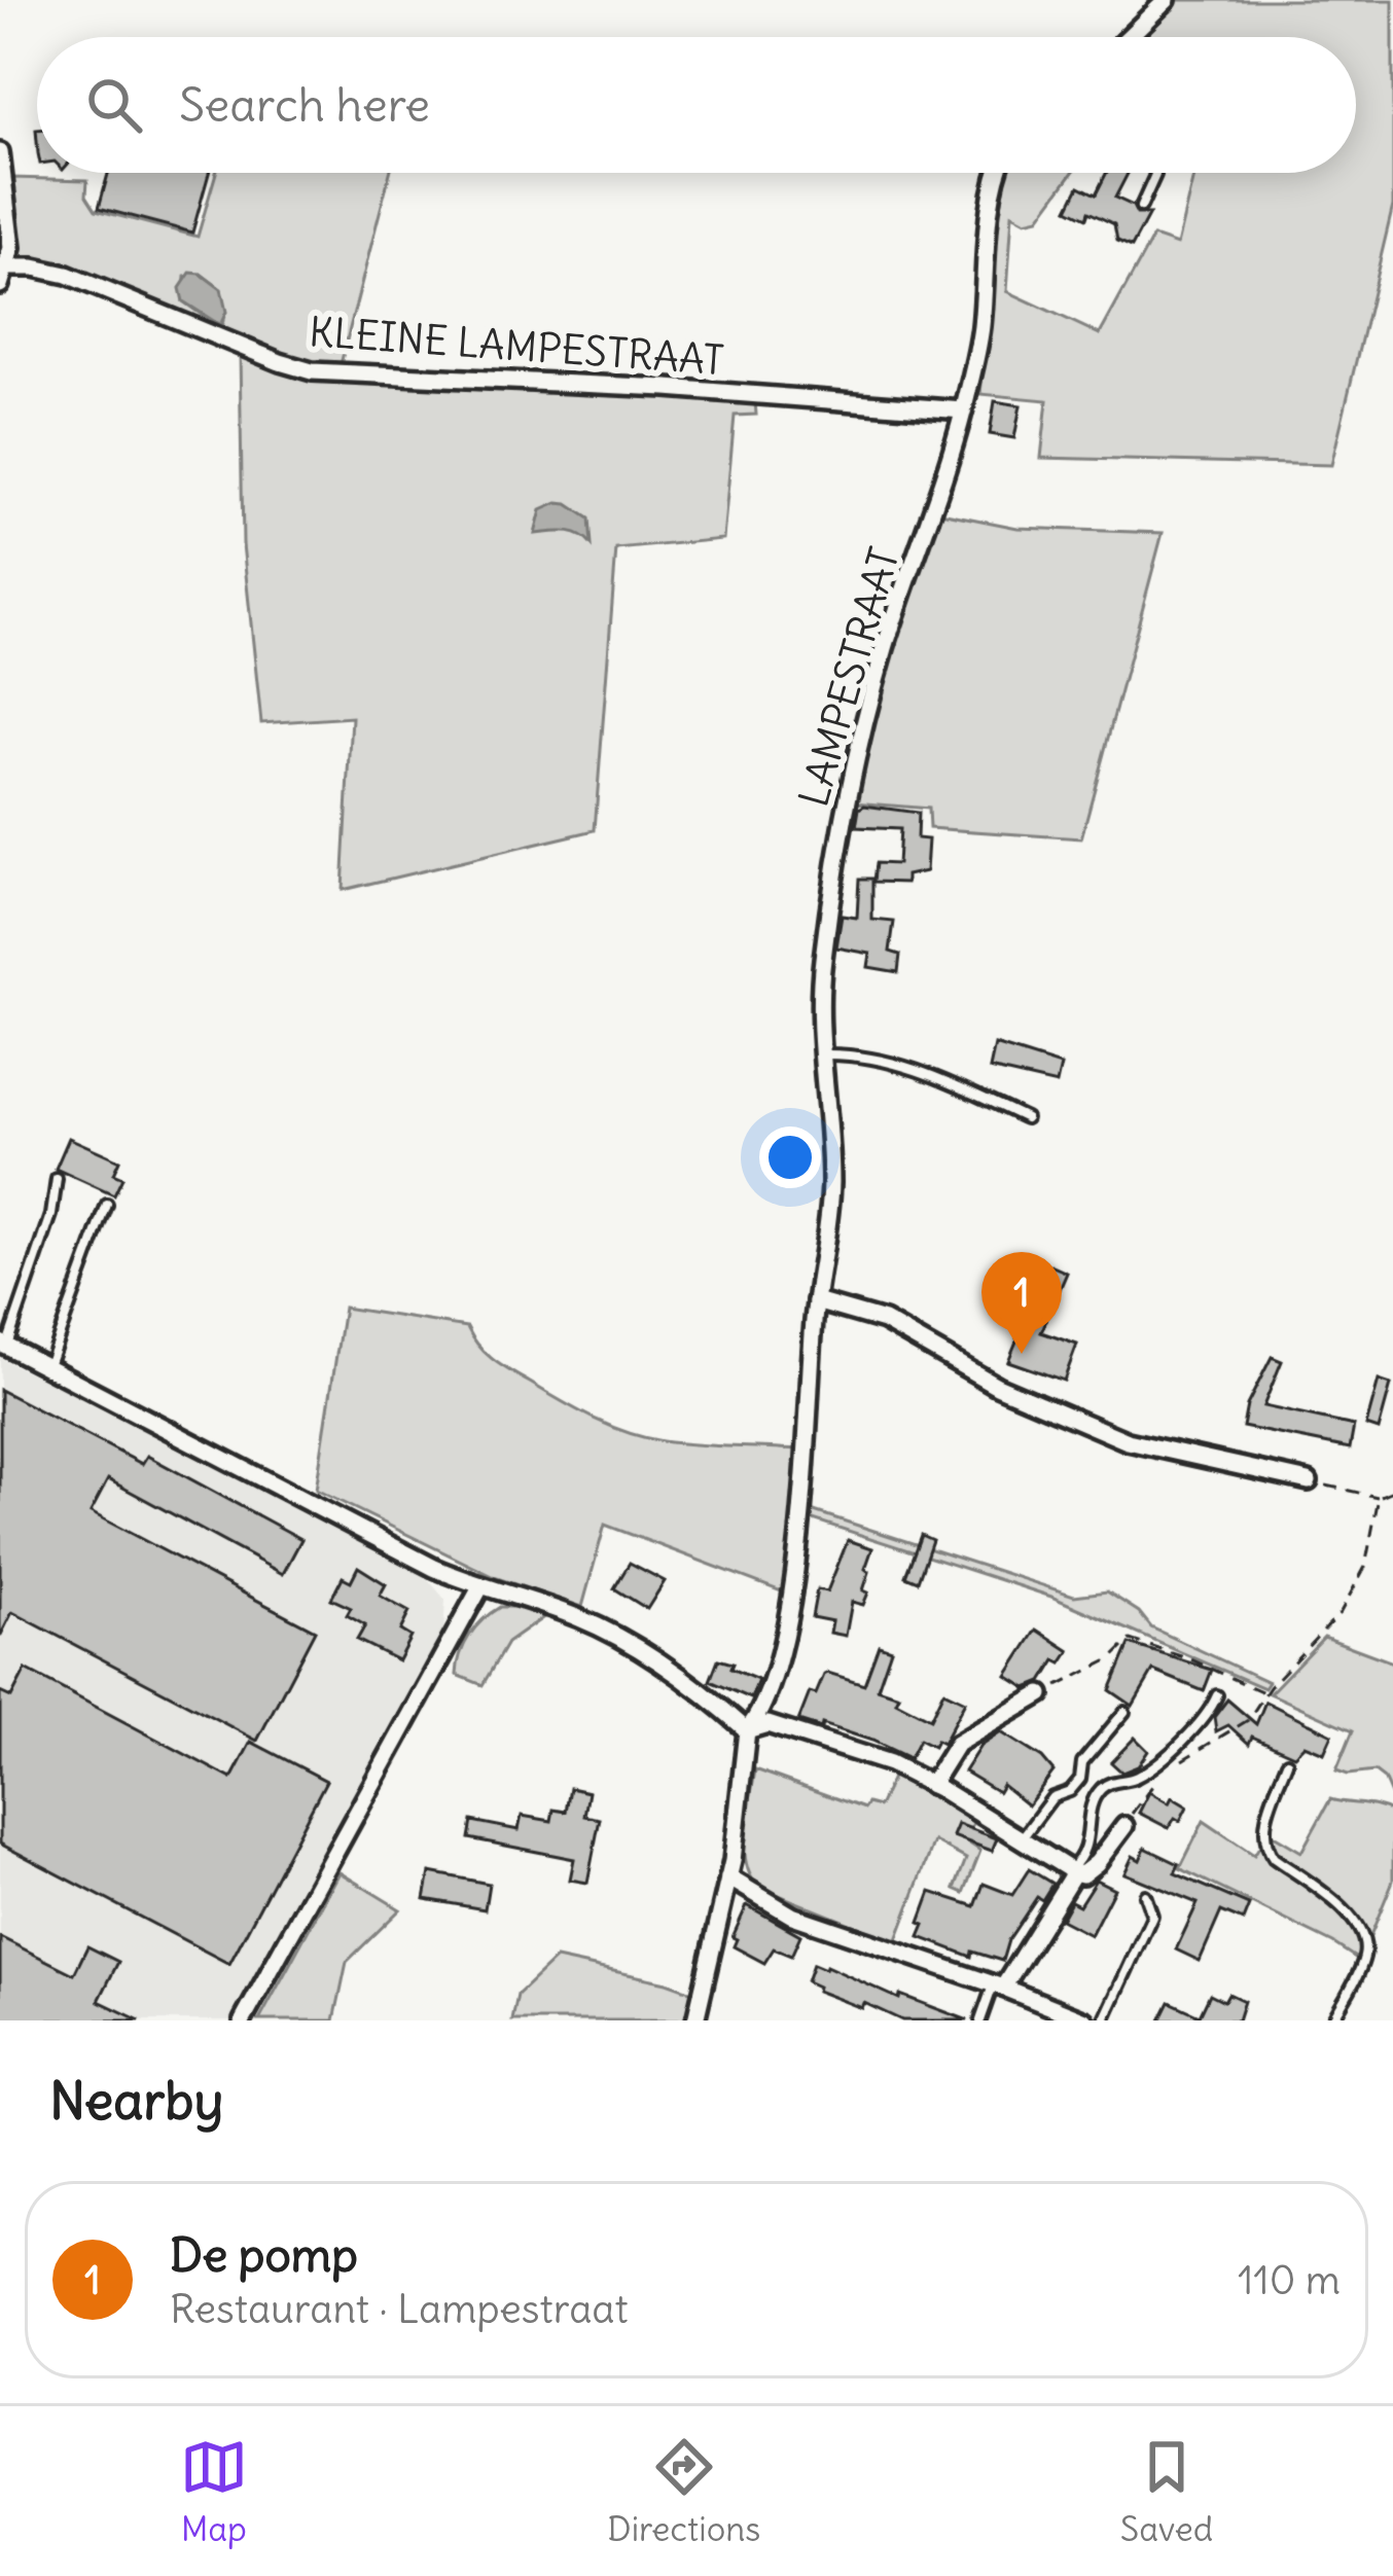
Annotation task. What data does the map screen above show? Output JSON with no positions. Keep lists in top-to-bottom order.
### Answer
{
  "streets": {
    "street": ["KLEINE LAMPESTRAAT", "LAMPESTRAAT"]
  },
  "crossings": [
    ["KLEINE LAMPESTRAAT", "LAMPESTRAAT"]
  ],
  "page": {
    "search": "Search here",
    "pins": "1",
    "heading": "Nearby",
    "list": [
      {
        "mark": "1",
        "name": "De pomp",
        "note": "Restaurant · Lampestraat",
        "value": "110 m"
      }
    ],
    "nav": ["Map", "Directions", "Saved"]
  }
}
